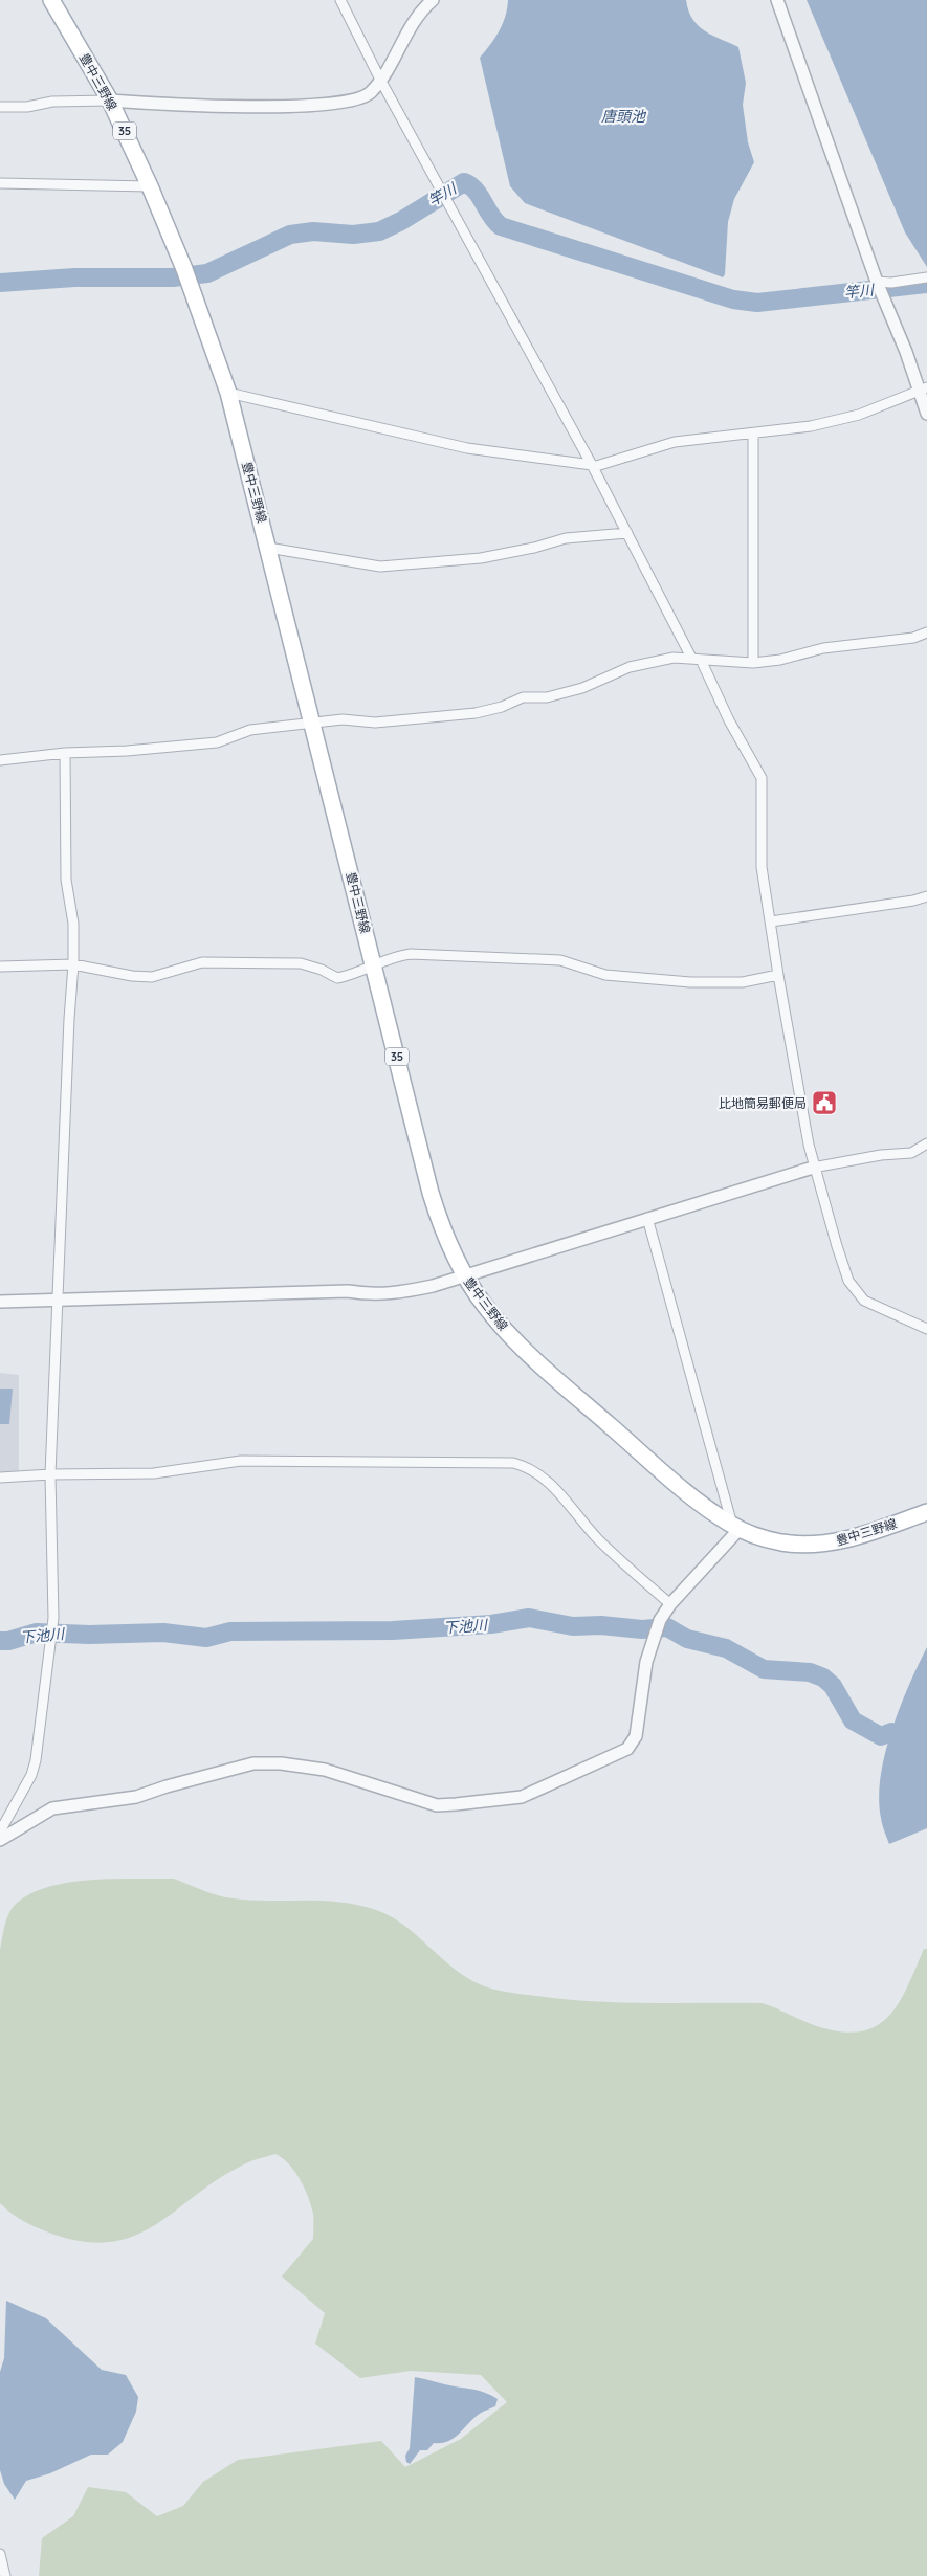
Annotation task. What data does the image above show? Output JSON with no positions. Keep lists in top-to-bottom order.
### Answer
{
  "streets": {
    "main road": ["豊中三野線", "35"]
  },
  "water": ["唐頭池", "竿川", "下池川"],
  "places": {
    "public building": ["比地簡易郵便局"]
  }
}
